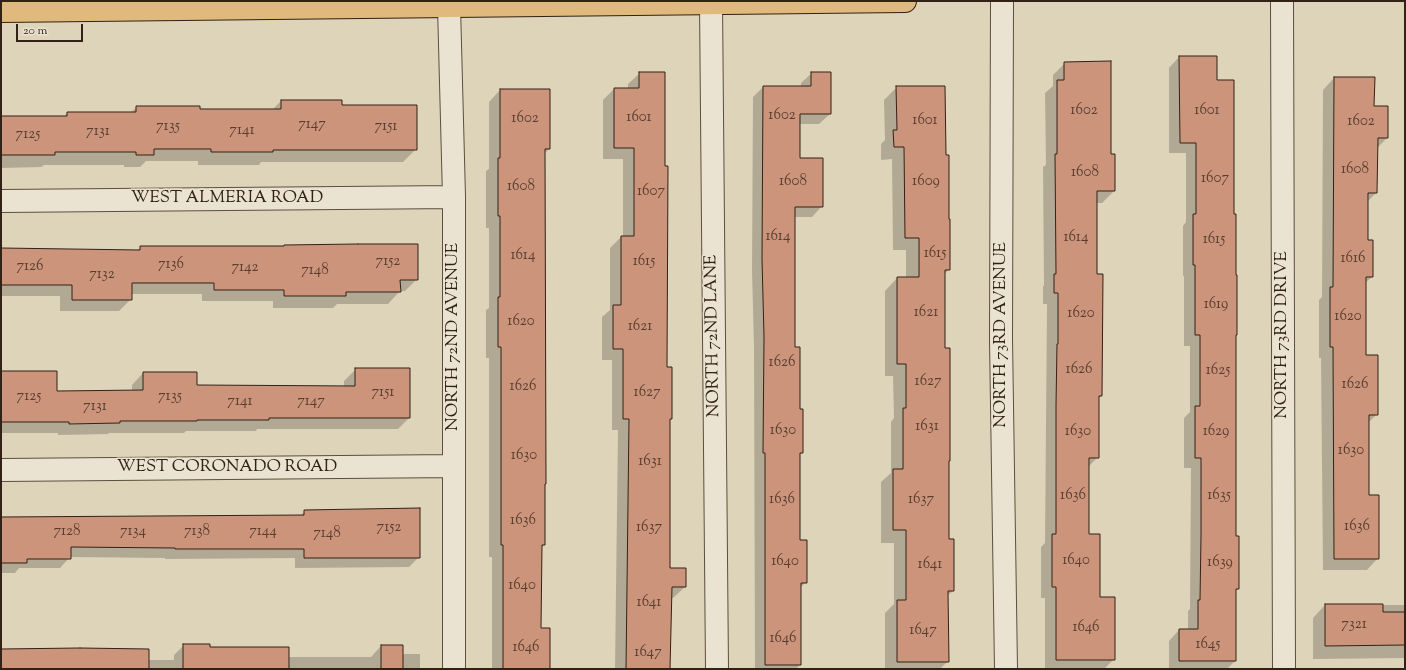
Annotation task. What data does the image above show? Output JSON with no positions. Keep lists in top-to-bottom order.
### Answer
{
  "streets": {
    "street": [
      "WEST ALMERIA ROAD",
      "NORTH 73RD AVENUE",
      "NORTH 73RD DRIVE",
      "NORTH 72ND LANE",
      "NORTH 72ND AVENUE",
      "WEST CORONADO ROAD"
    ]
  },
  "crossings": [
    ["WEST ALMERIA ROAD", "NORTH 72ND AVENUE"],
    ["NORTH 72ND AVENUE", "WEST CORONADO ROAD"]
  ],
  "house_numbers": [
    "1602",
    "1601",
    "1602",
    "1601",
    "1602",
    "1601",
    "1602",
    "7147",
    "7135",
    "7151",
    "7141",
    "7131",
    "7125",
    "1608",
    "1608",
    "1607",
    "1608",
    "1609",
    "1608",
    "1607",
    "1614",
    "1614",
    "1615",
    "1615",
    "1614",
    "1616",
    "7152",
    "1615",
    "7136",
    "7126",
    "7142",
    "7148",
    "7132",
    "1619",
    "1621",
    "1620",
    "1620",
    "1620",
    "1621",
    "1626",
    "1626",
    "1625",
    "1627",
    "1626",
    "1626",
    "7151",
    "1627",
    "7125",
    "7135",
    "7141",
    "7147",
    "7131",
    "1631",
    "1630",
    "1630",
    "1629",
    "1630",
    "1630",
    "1631",
    "1636",
    "1635",
    "1636",
    "1637",
    "1636",
    "1636",
    "7152",
    "1637",
    "7128",
    "7134",
    "7138",
    "7144",
    "7148",
    "1640",
    "1640",
    "1639",
    "1641",
    "1640",
    "1641",
    "7321",
    "1646",
    "1647",
    "1646",
    "1645",
    "1646",
    "1647"
  ],
  "scale_bar": "20 m"
}
